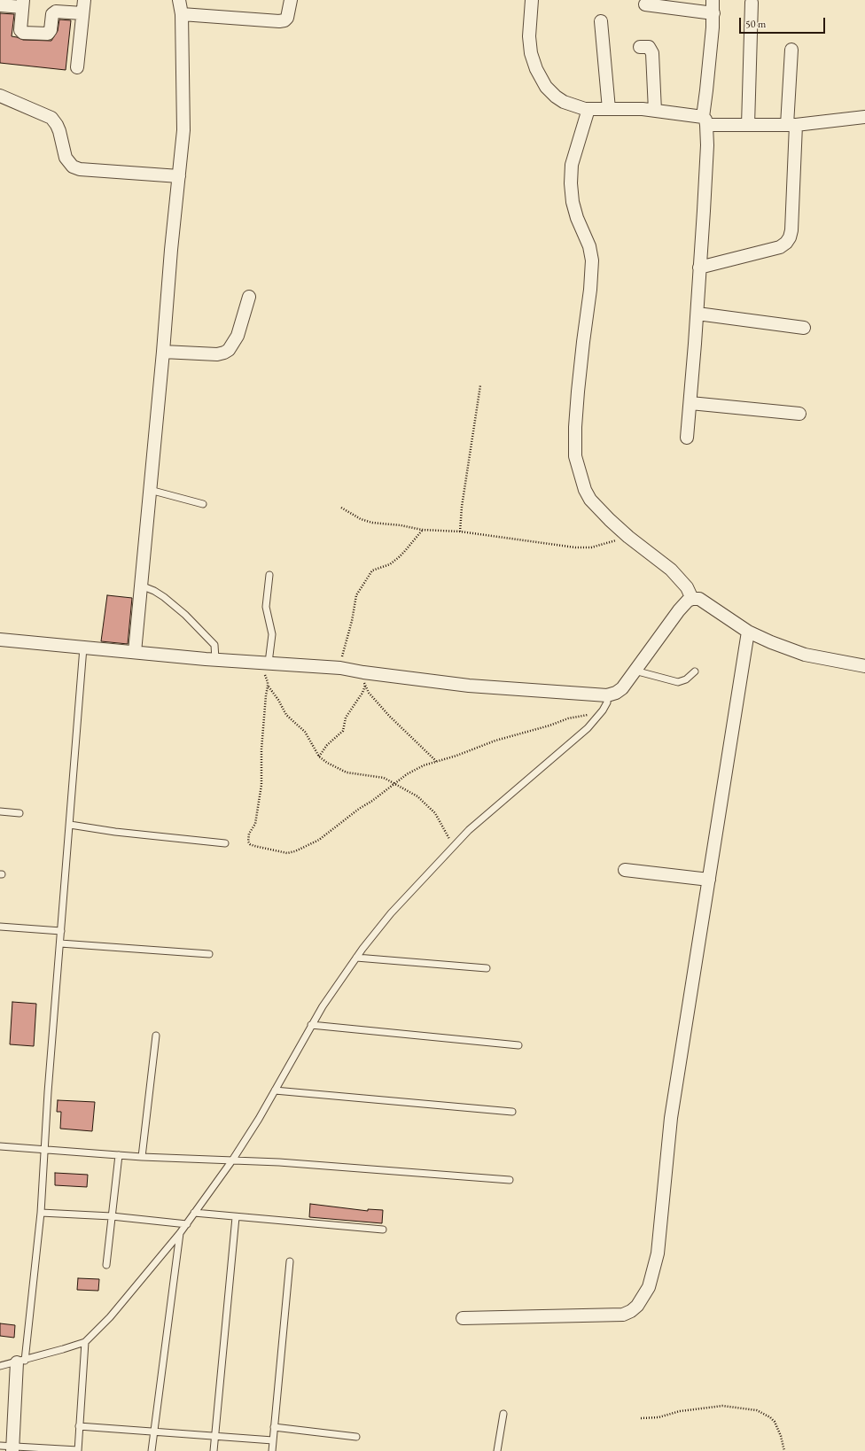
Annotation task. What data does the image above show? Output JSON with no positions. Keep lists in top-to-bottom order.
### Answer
{
  "scale_bar": "50 m"
}
